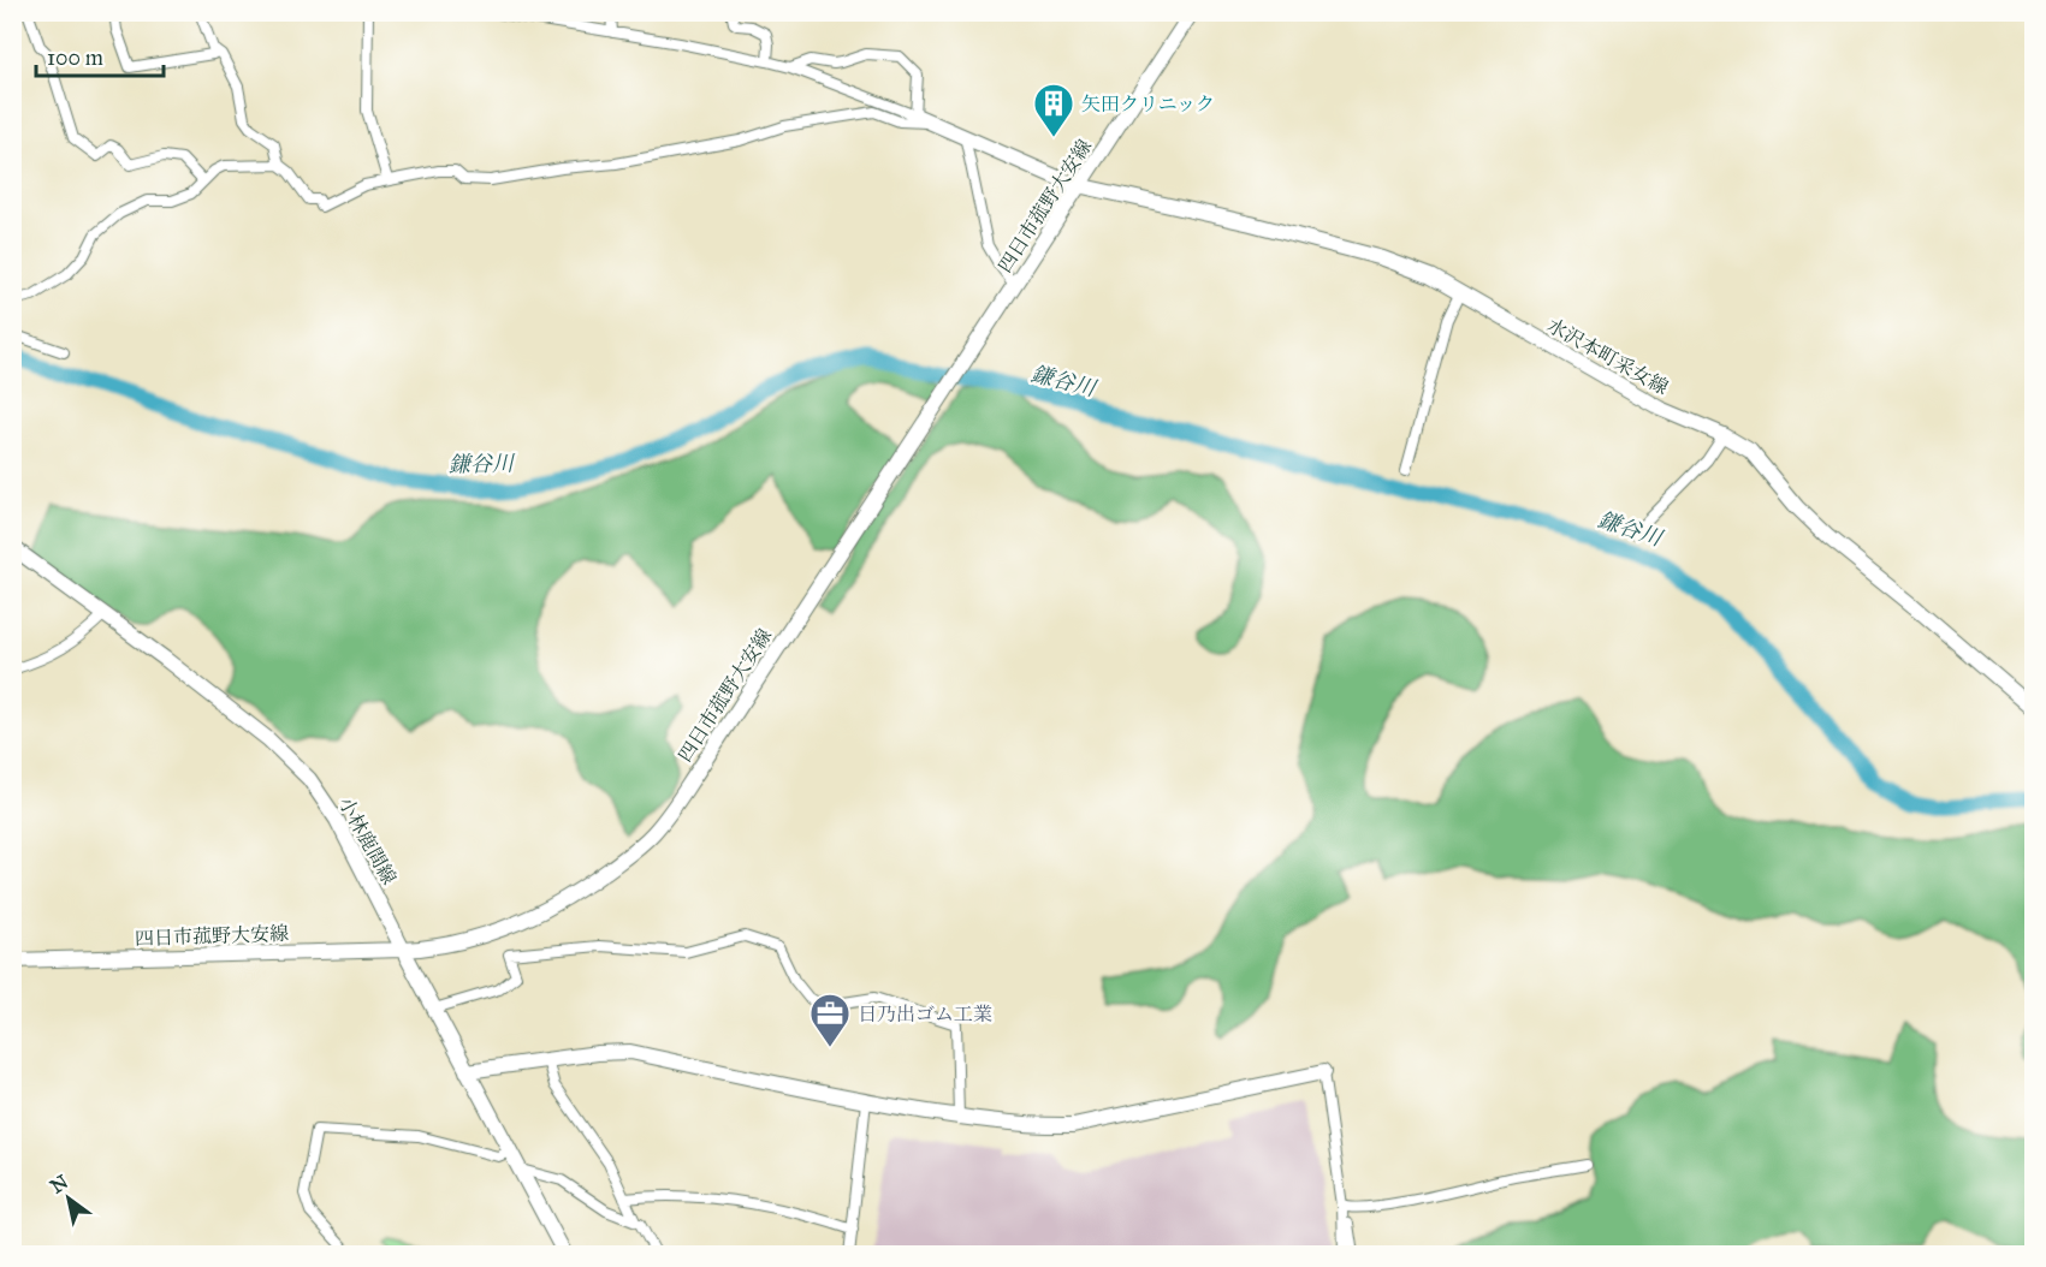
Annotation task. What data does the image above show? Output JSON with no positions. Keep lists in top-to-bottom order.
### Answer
{
  "streets": {
    "main road": ["四日市菰野大安線", "水沢本町采女線", "小林鹿間線"]
  },
  "crossings": [
    ["四日市菰野大安線", "水沢本町采女線"],
    ["四日市菰野大安線", "小林鹿間線"]
  ],
  "water": ["鎌谷川"],
  "places": {
    "building": ["矢田クリニック"],
    "office": ["日乃出ゴム工業"]
  },
  "scale_bar": "100 m",
  "north": "top left"
}
